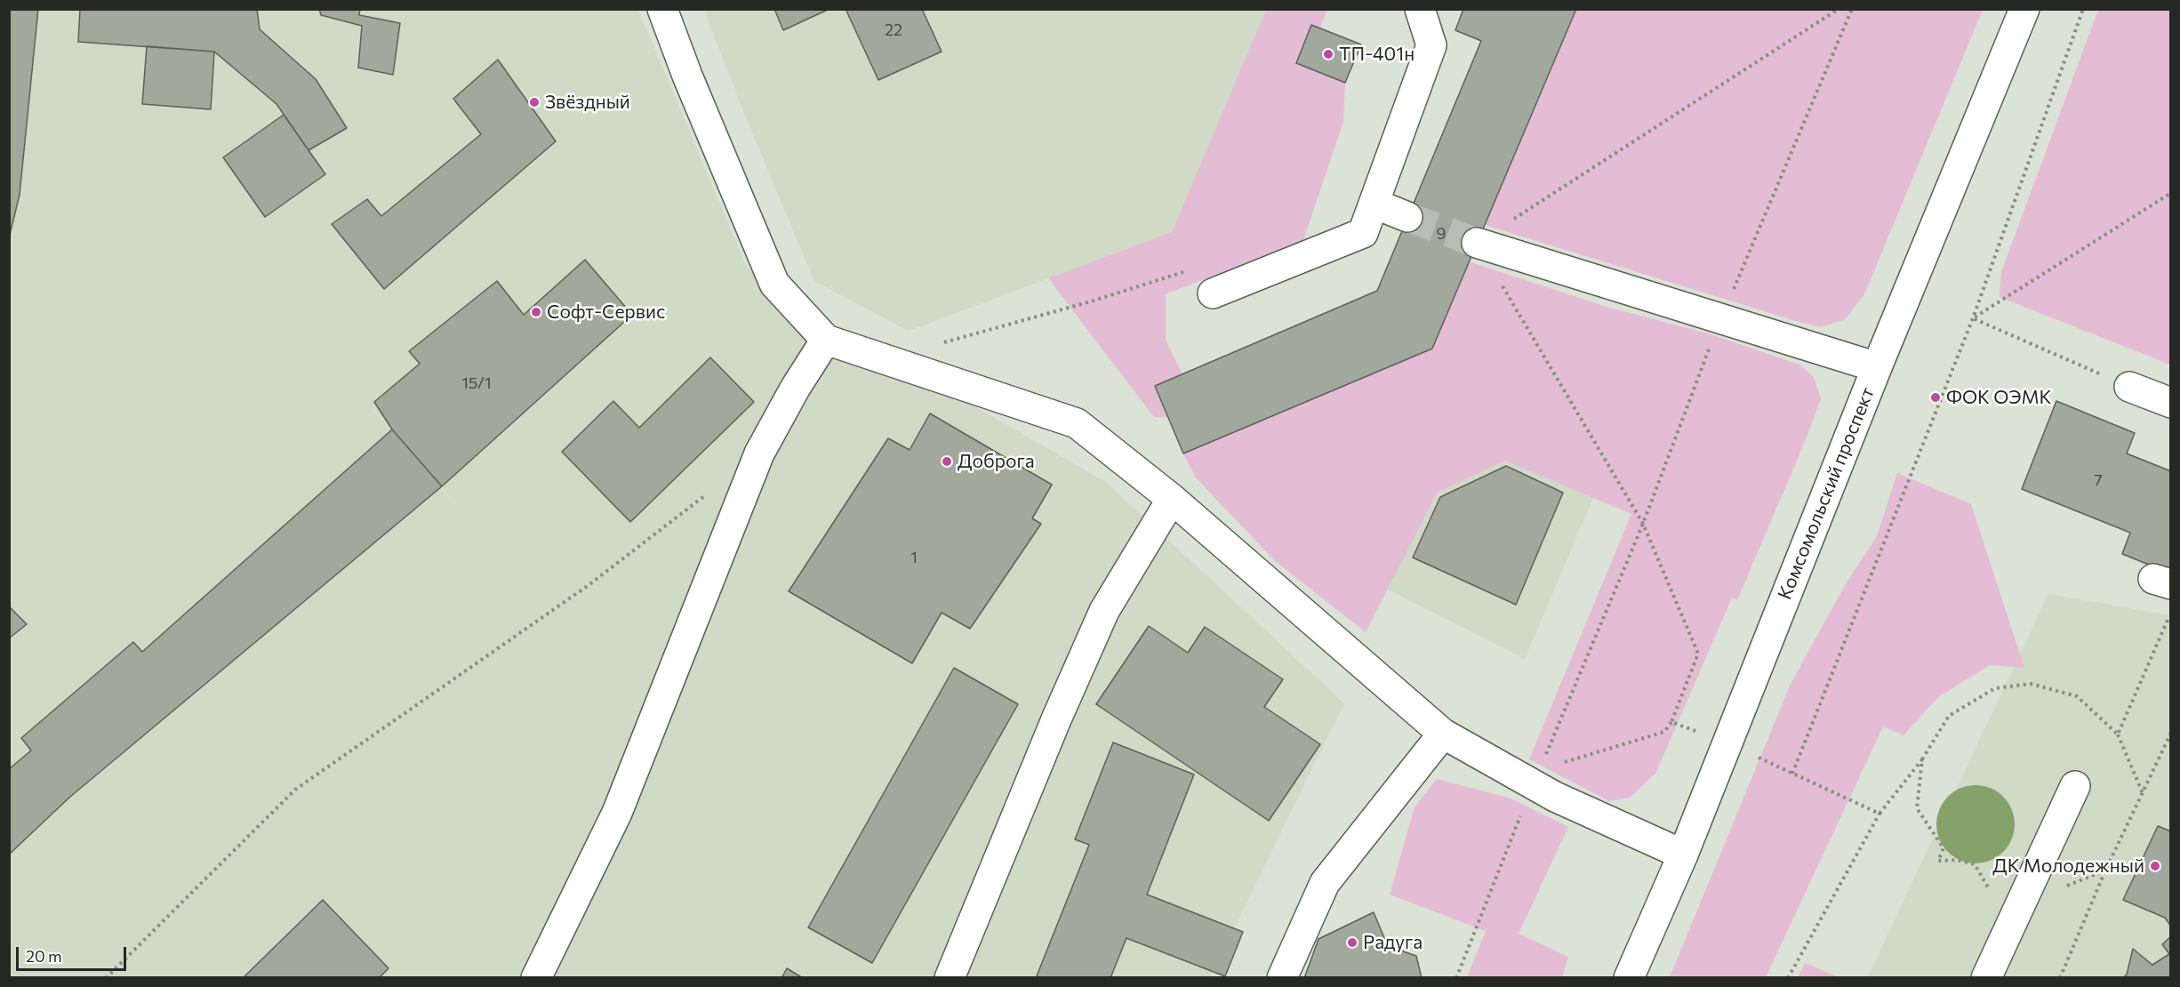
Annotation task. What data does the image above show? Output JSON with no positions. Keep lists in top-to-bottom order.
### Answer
{
  "streets": {
    "main road": ["Комсомольский проспект"]
  },
  "places": [
    "ТП-401н",
    "Звёздный",
    "Софт-Сервис",
    "ФОК ОЭМК",
    "Доброга",
    "ДК Молодежный",
    "Радуга"
  ],
  "house_numbers": [
    "22",
    "9",
    "15/1",
    "7",
    "1"
  ],
  "scale_bar": "20 m"
}
